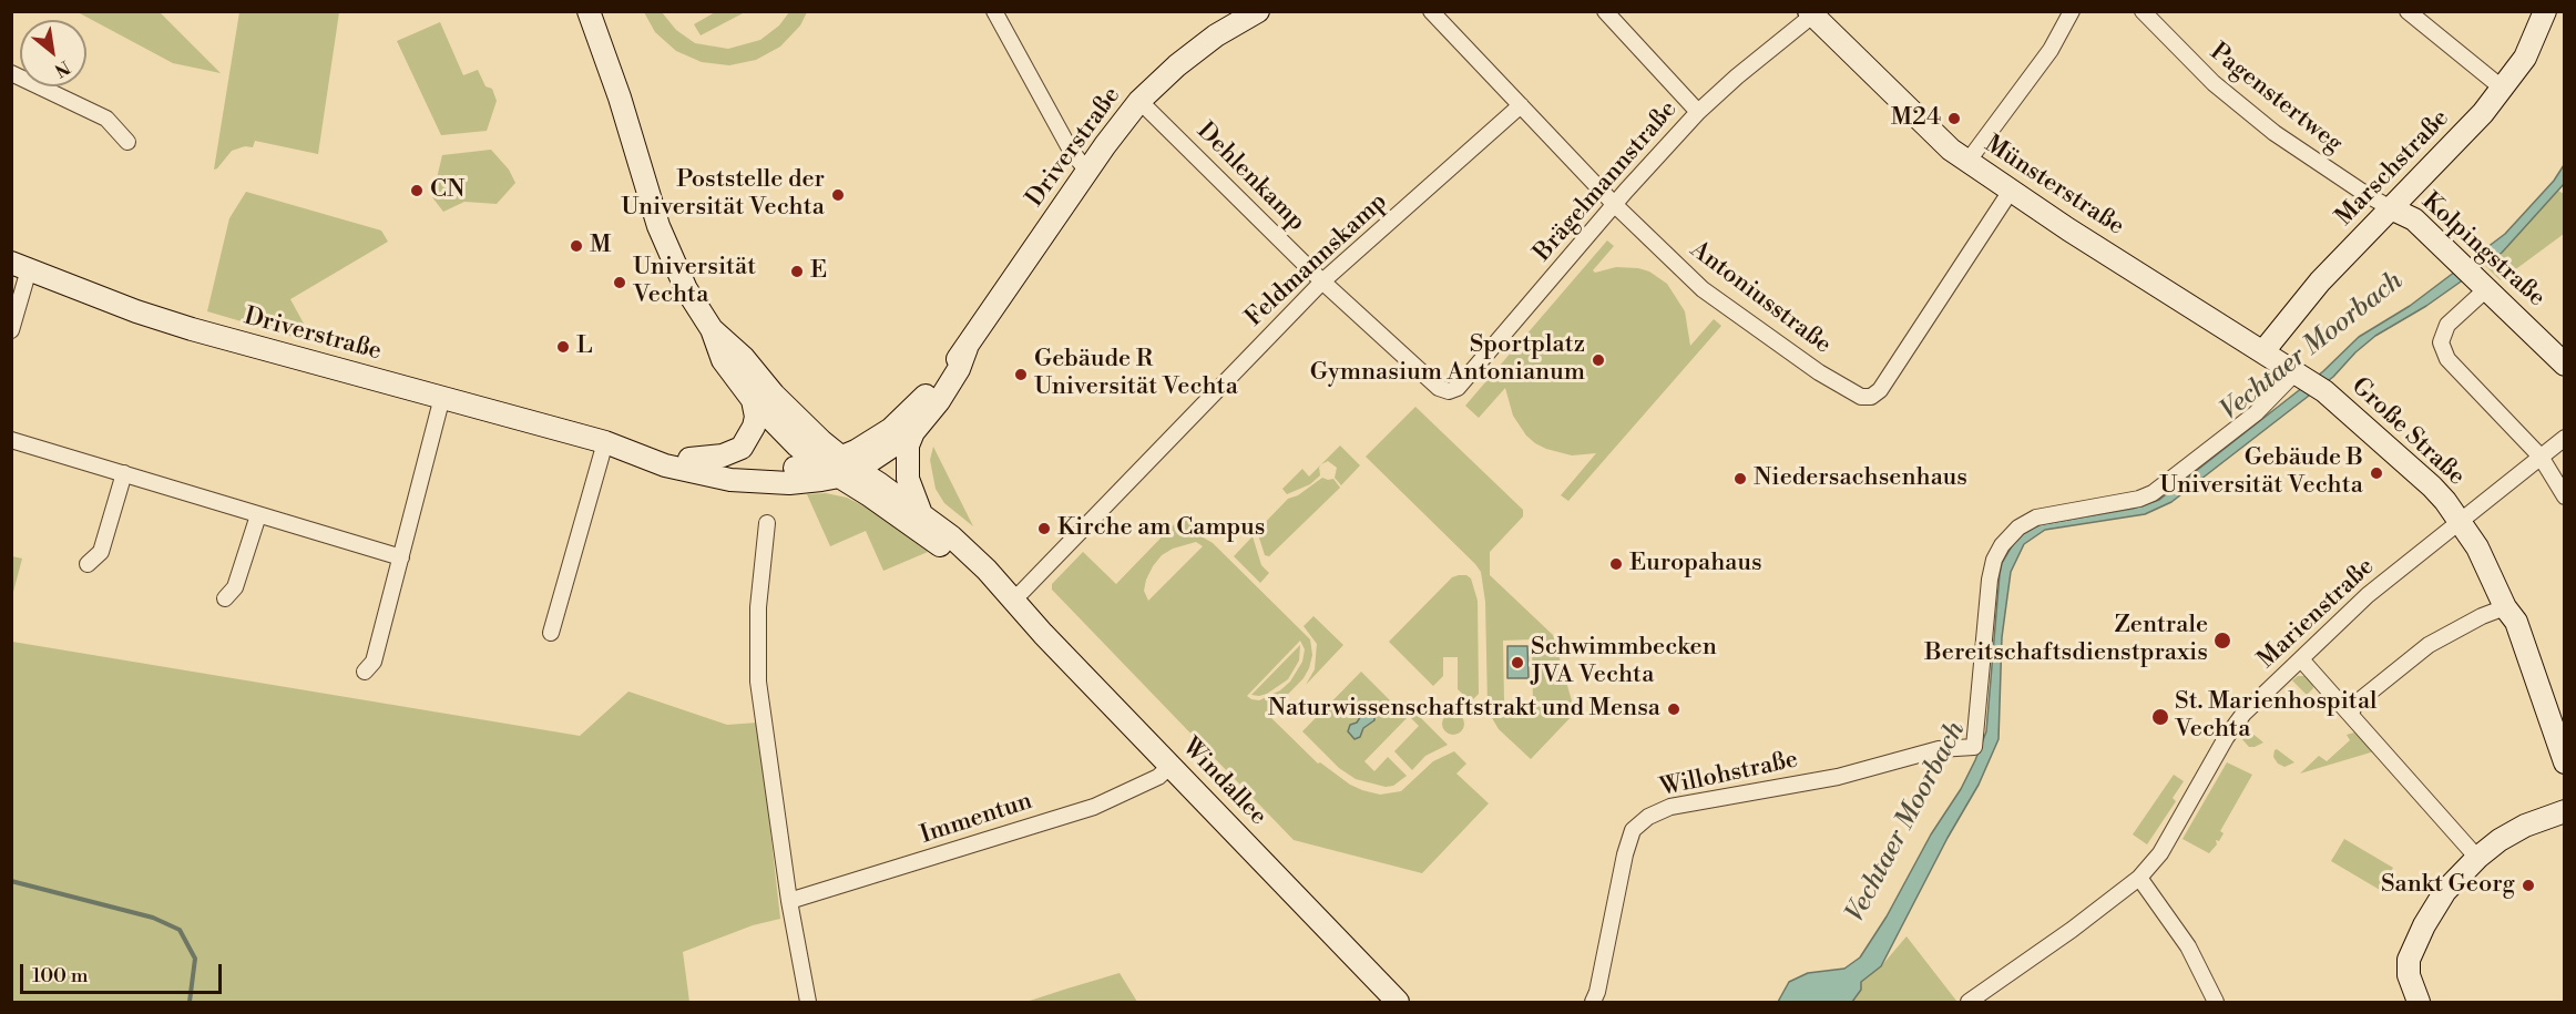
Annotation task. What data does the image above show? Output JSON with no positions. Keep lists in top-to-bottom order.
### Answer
{
  "streets": {
    "street": [
      "Pagenstertweg",
      "Driverstraße",
      "Marschstraße",
      "Dehlenkamp",
      "Brägelmannstraße",
      "Münsterstraße",
      "Kolpingstraße",
      "Feldmannskamp",
      "Antoniusstraße",
      "Große Straße",
      "Marienstraße",
      "Willohstraße",
      "Windallee",
      "Immentun"
    ]
  },
  "crossings": [
    ["Pagenstertweg", "Marschstraße"],
    ["Pagenstertweg", "Kolpingstraße"],
    ["Driverstraße", "Dehlenkamp"],
    ["Driverstraße", "Windallee"],
    ["Marschstraße", "Münsterstraße"],
    ["Marschstraße", "Kolpingstraße"],
    ["Dehlenkamp", "Brägelmannstraße"],
    ["Dehlenkamp", "Feldmannskamp"],
    ["Brägelmannstraße", "Münsterstraße"],
    ["Brägelmannstraße", "Antoniusstraße"],
    ["Münsterstraße", "Antoniusstraße"],
    ["Münsterstraße", "Große Straße"],
    ["Münsterstraße", "Willohstraße"],
    ["Feldmannskamp", "Antoniusstraße"],
    ["Feldmannskamp", "Windallee"],
    ["Große Straße", "Marienstraße"],
    ["Große Straße", "Willohstraße"],
    ["Windallee", "Immentun"]
  ],
  "water": ["Vechtaer Moorbach"],
  "places": [
    "M24",
    "CN",
    "Poststelle der Universität Vechta",
    "M",
    "E",
    "Universität Vechta",
    "L",
    "Sportplatz Gymnasium Antonianum",
    "Gebäude R Universität Vechta",
    "Gebäude B Universität Vechta",
    "Niedersachsenhaus",
    "Kirche am Campus",
    "Europahaus",
    "Zentrale Bereitschaftsdienstpraxis",
    "Schwimmbecken JVA Vechta",
    "Naturwissenschaftstrakt und Mensa",
    "St. Marienhospital Vechta",
    "Sankt Georg"
  ],
  "scale_bar": "100 m",
  "north": "bottom right"
}
